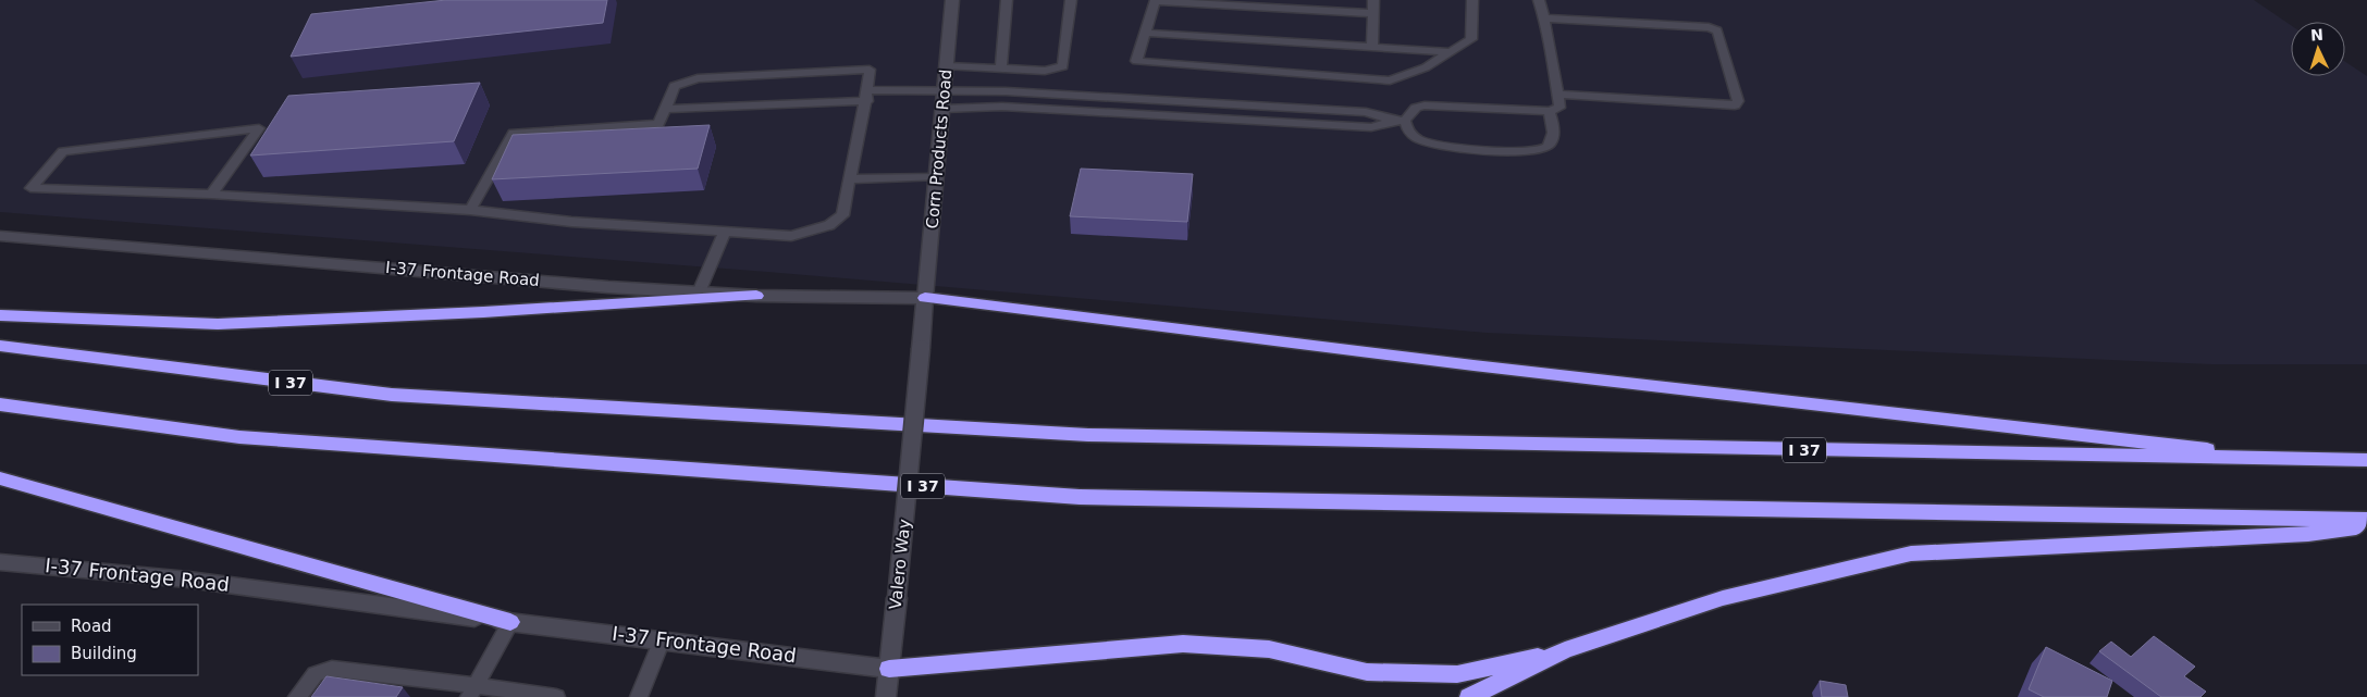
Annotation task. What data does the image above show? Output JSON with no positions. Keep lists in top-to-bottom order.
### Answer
{
  "streets": {
    "highway": ["I 37"],
    "main road": ["Corn Products Road", "I-37 Frontage Road", "Valero Way"]
  },
  "crossings": [
    ["Corn Products Road", "I-37 Frontage Road"],
    ["Corn Products Road", "Valero Way"],
    ["I-37 Frontage Road", "Valero Way"]
  ],
  "legend": ["Road", "Building"],
  "north": "top"
}
